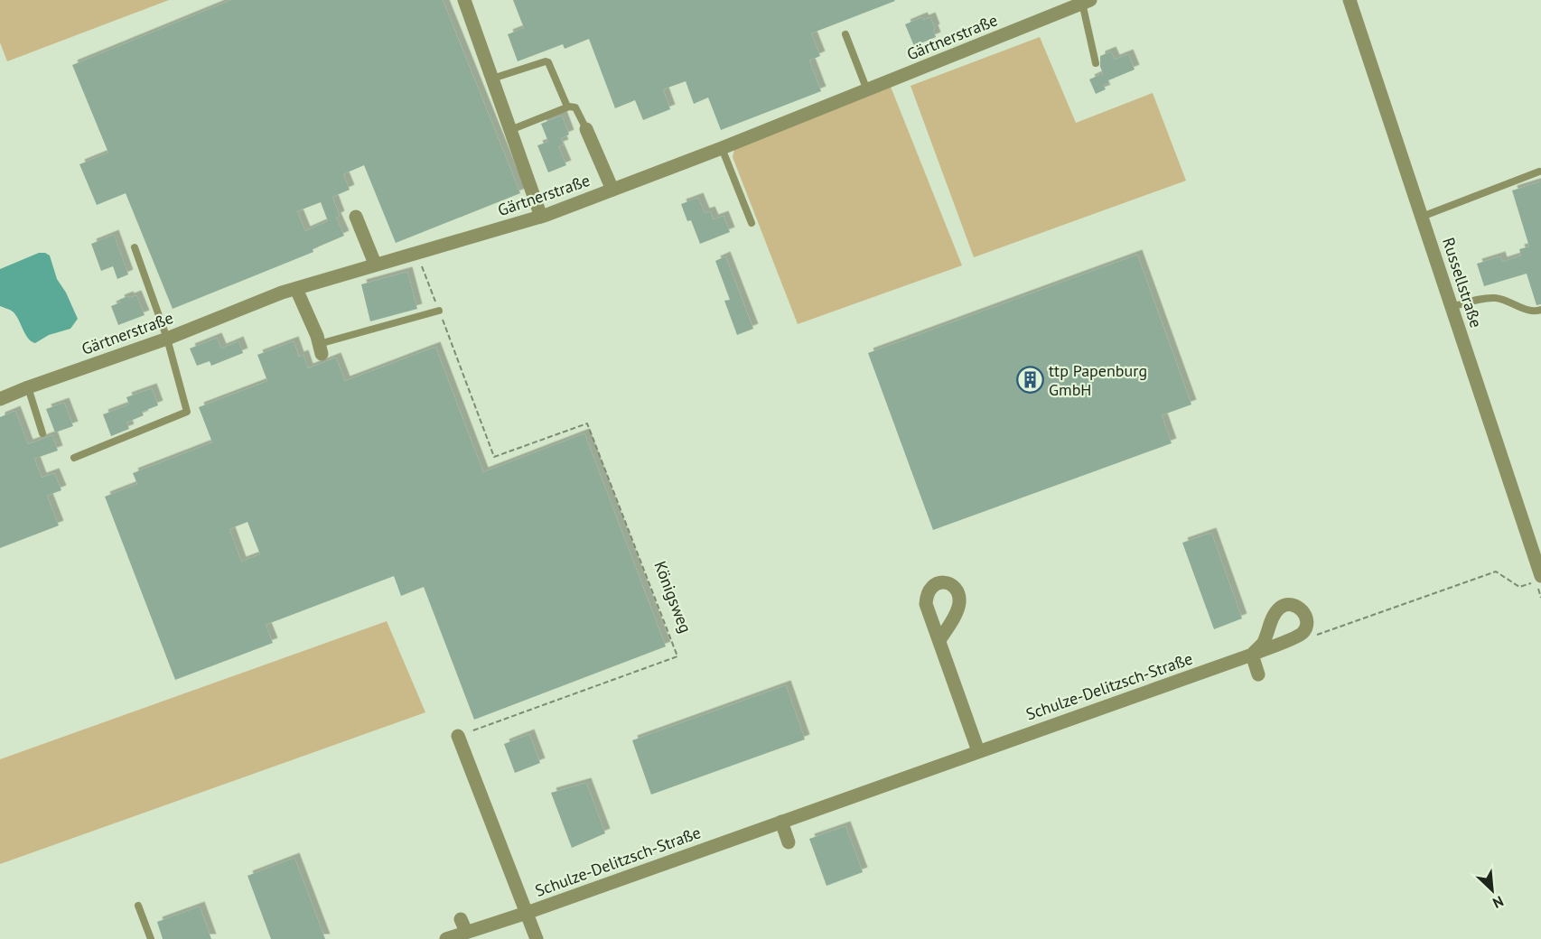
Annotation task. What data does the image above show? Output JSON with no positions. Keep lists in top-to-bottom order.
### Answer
{
  "streets": {
    "street": ["Gärtnerstraße", "Russellstraße", "Schulze-Delitzsch-Straße"],
    "path": ["Königsweg"]
  },
  "crossings": [
    ["Gärtnerstraße", "Königsweg"]
  ],
  "places": {
    "building": ["ttp Papenburg GmbH"]
  },
  "north": "bottom right"
}
